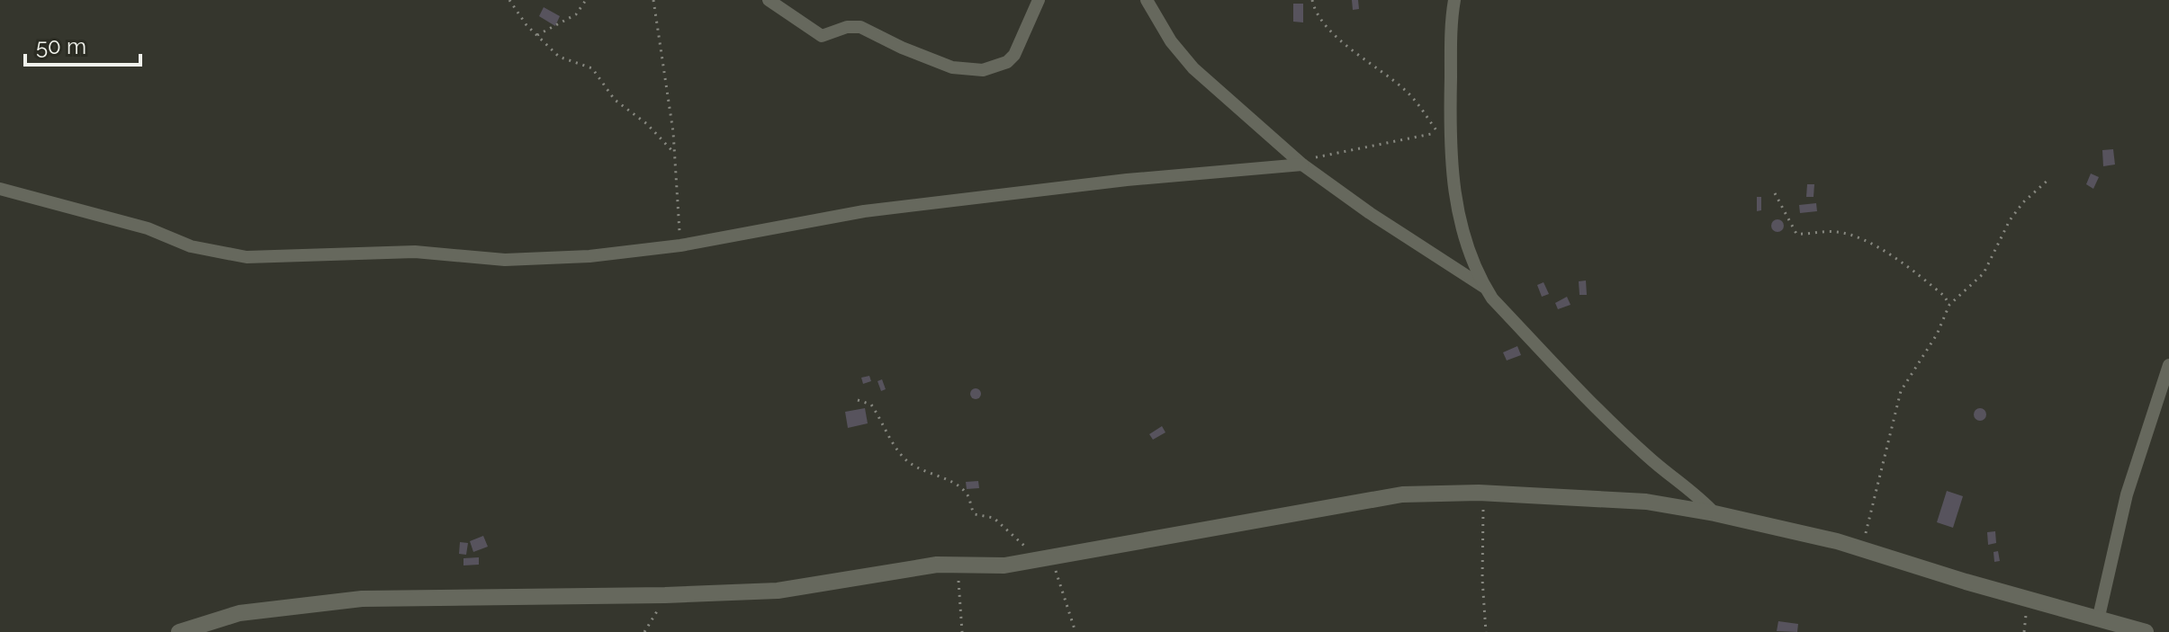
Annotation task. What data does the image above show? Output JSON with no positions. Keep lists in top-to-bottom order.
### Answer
{
  "scale_bar": "50 m"
}
